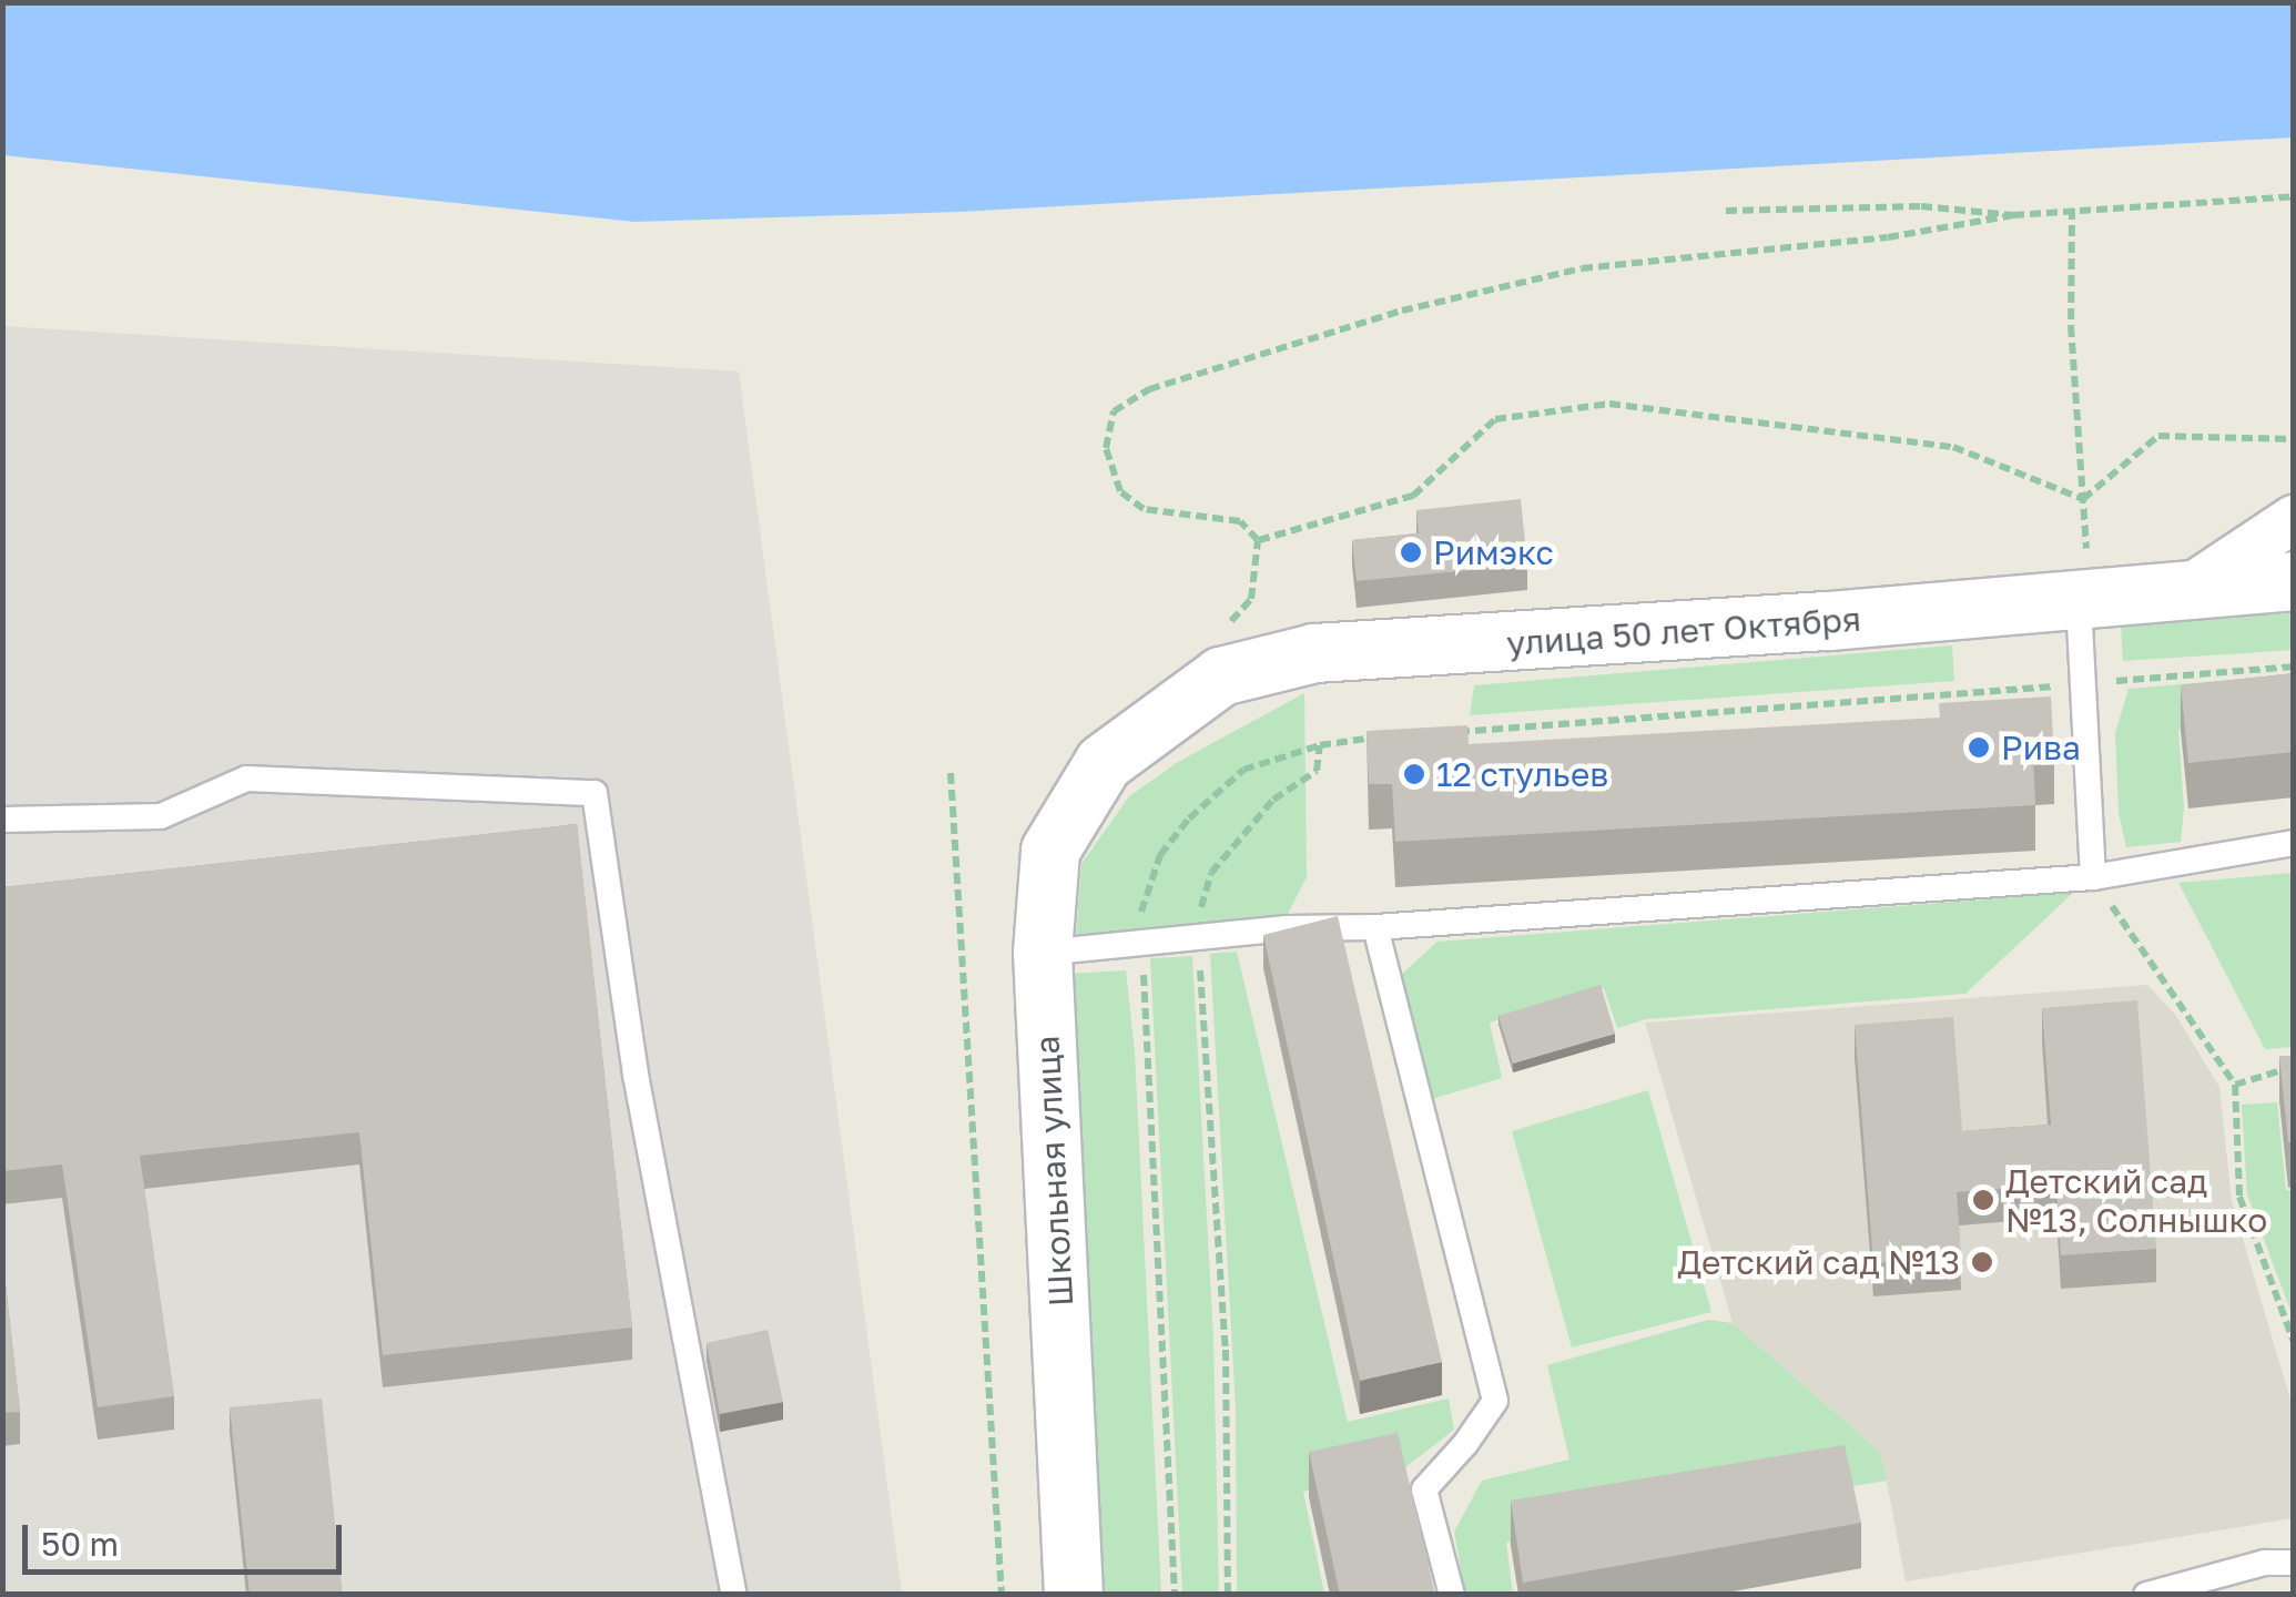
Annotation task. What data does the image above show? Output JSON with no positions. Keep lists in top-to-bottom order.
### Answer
{
  "streets": {
    "street": ["улица 50 лет Октября", "Школьная улица"]
  },
  "crossings": [
    ["улица 50 лет Октября", "Школьная улица"]
  ],
  "places": [
    "Римэкс",
    "Рива",
    "12 стульев",
    "Детский сад №13, Солнышко",
    "Детский сад №13"
  ],
  "scale_bar": "50 m"
}
